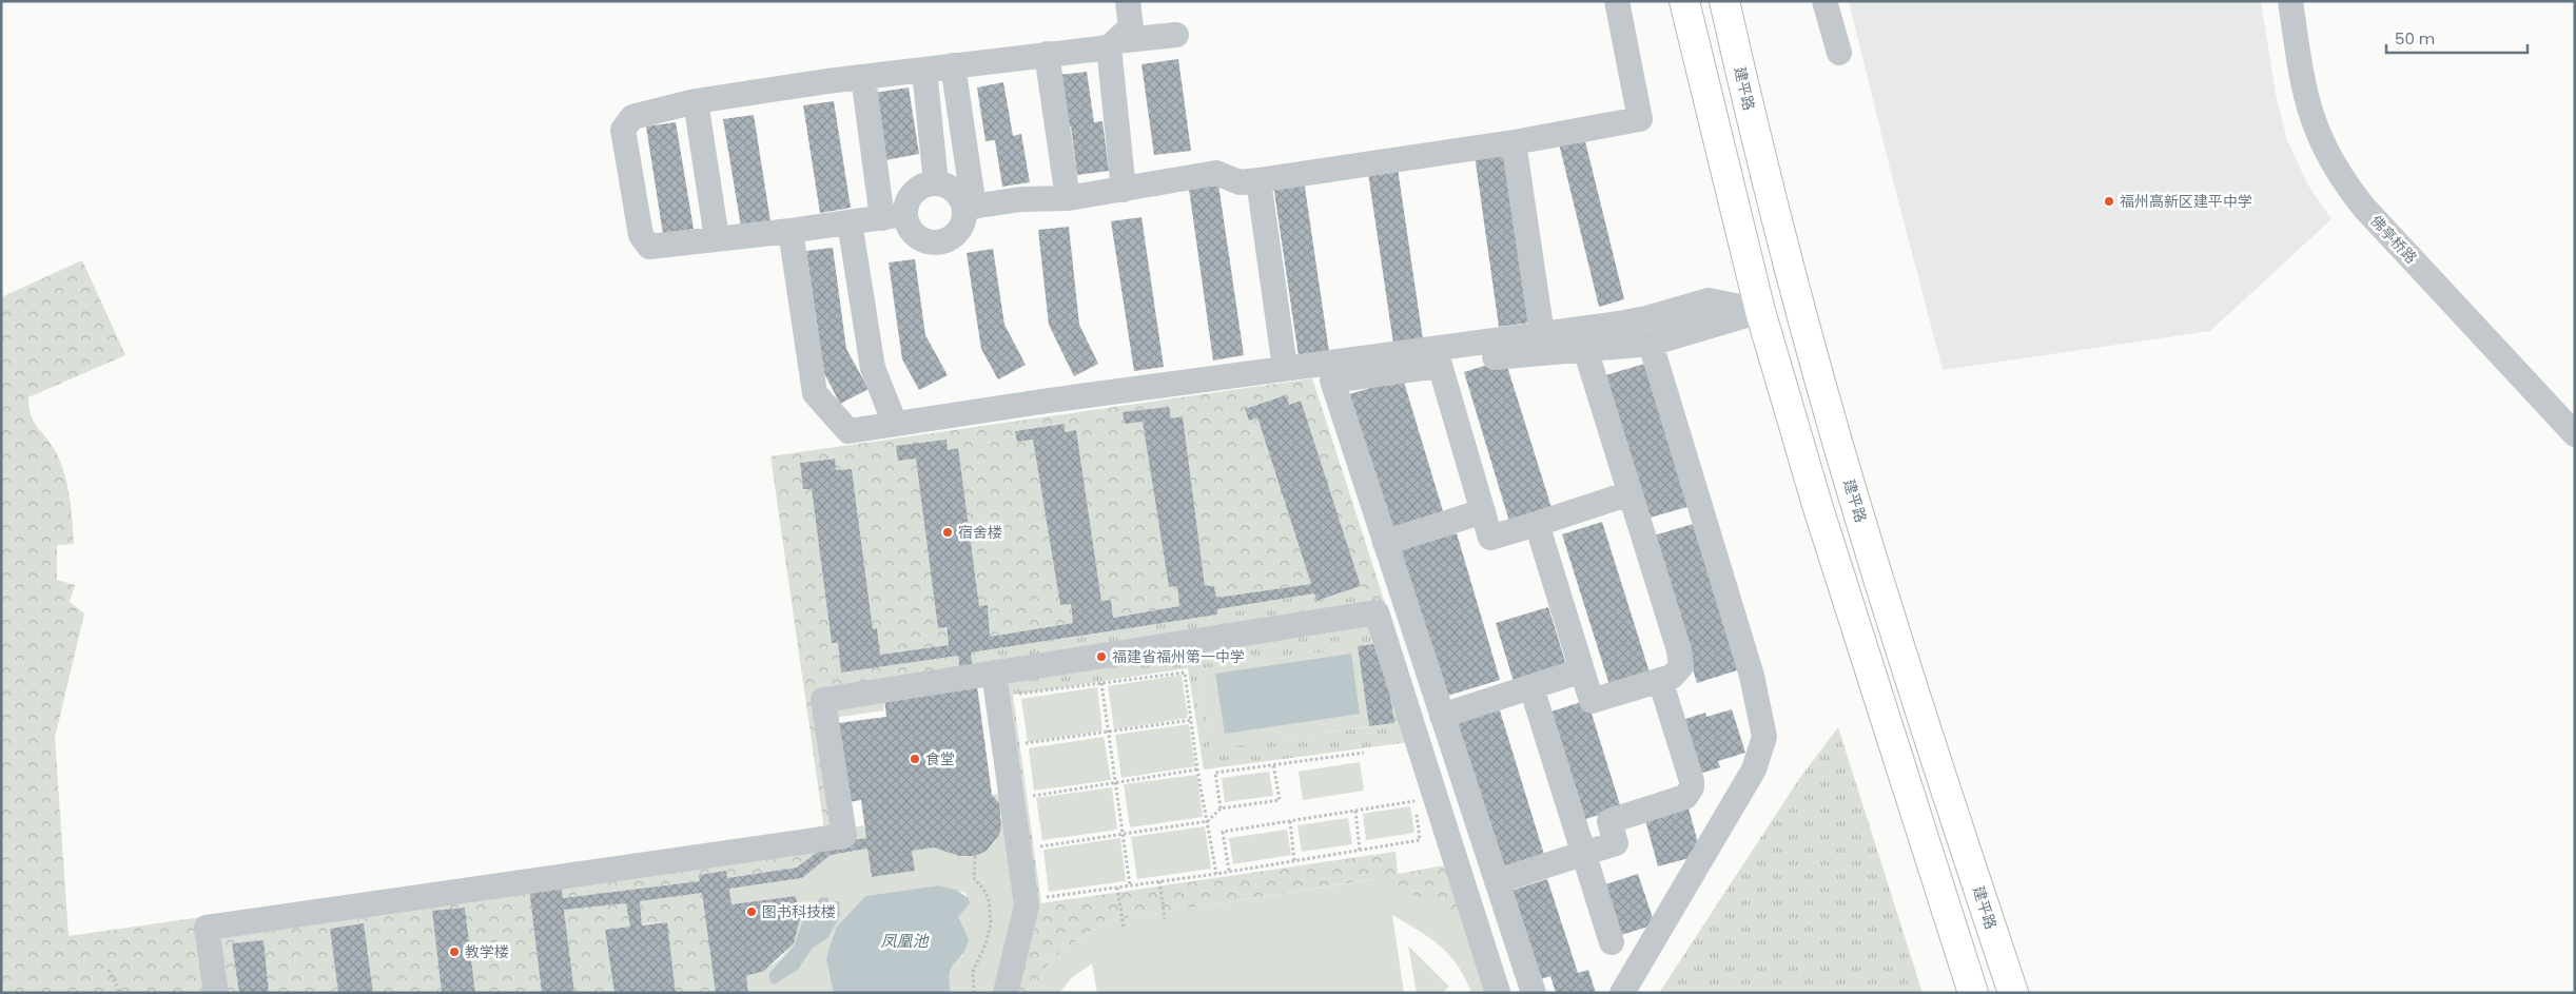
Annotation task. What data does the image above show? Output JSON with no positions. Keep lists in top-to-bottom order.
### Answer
{
  "streets": {
    "highway": ["建平路"],
    "street": ["佛亭桥路"]
  },
  "water": ["凤凰池"],
  "places": [
    "福州高新区建平中学",
    "宿舍楼",
    "福建省福州第一中学",
    "食堂",
    "图书科技楼",
    "教学楼"
  ],
  "scale_bar": "50 m"
}
